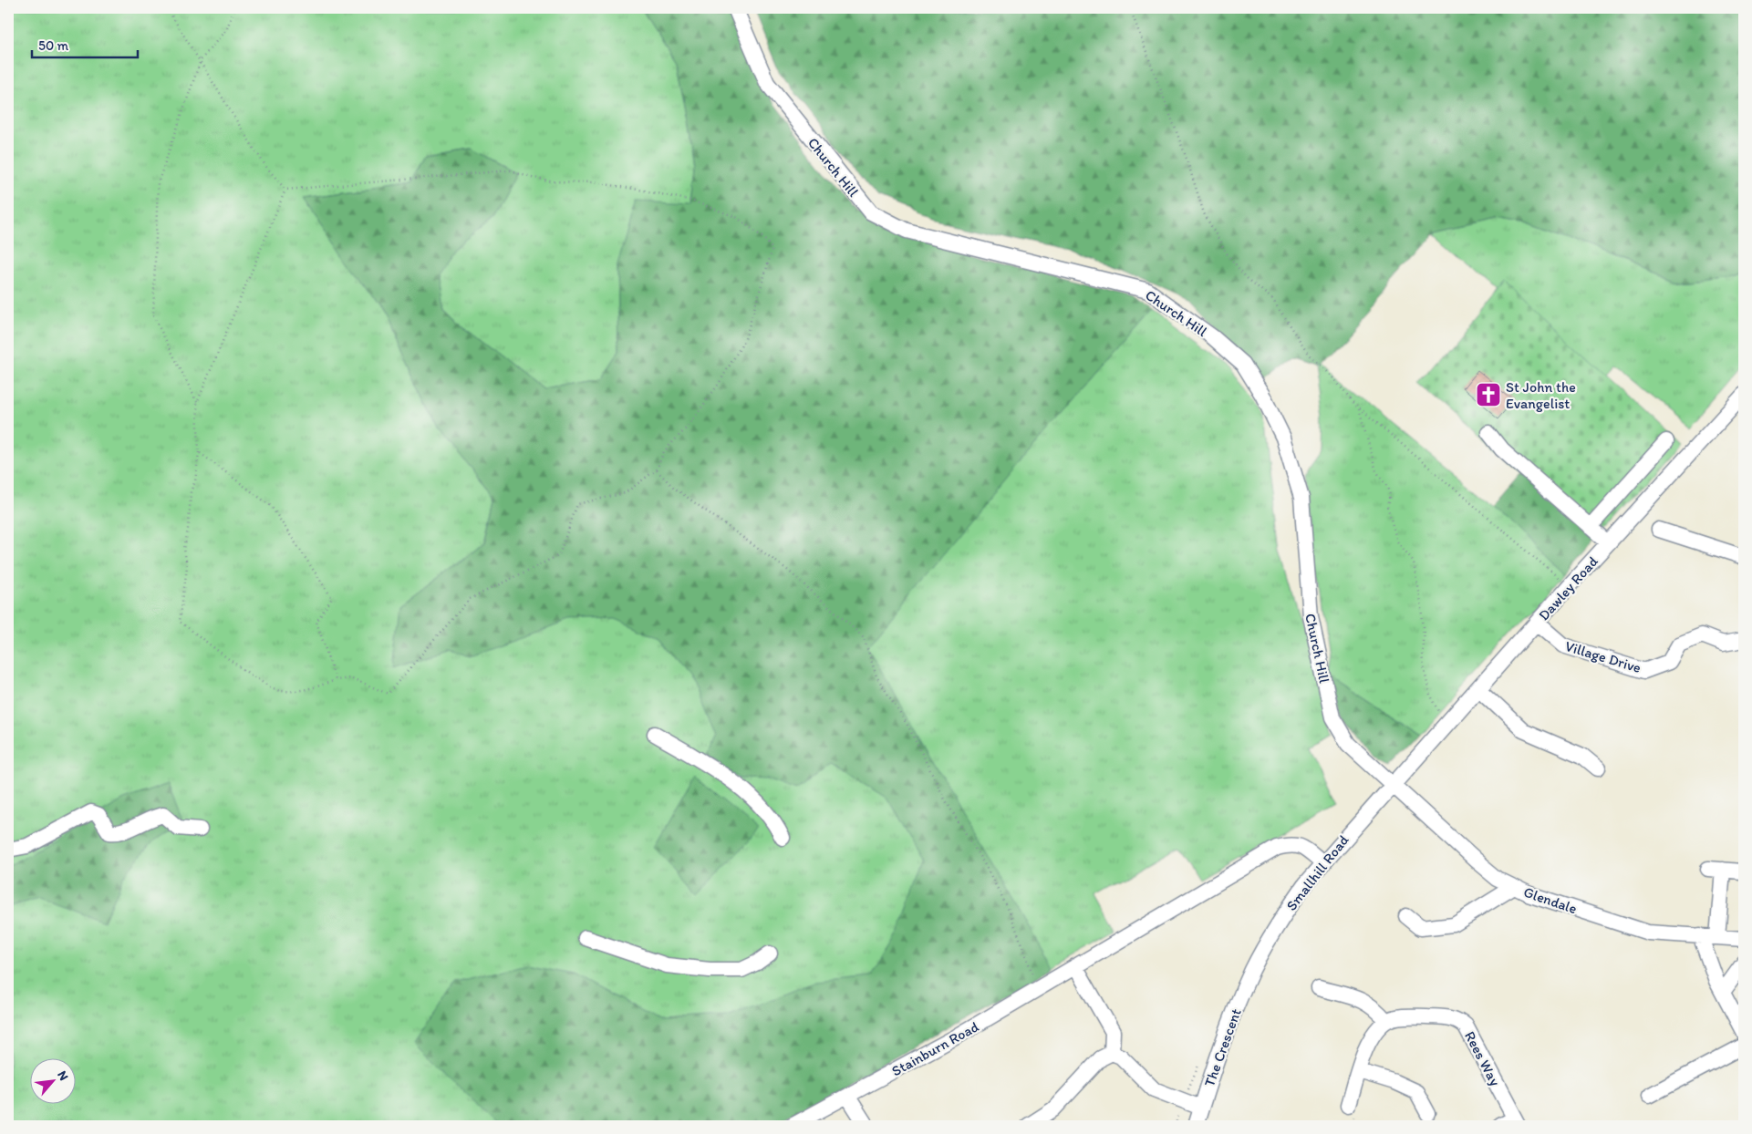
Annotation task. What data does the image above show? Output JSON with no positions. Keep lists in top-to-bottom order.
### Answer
{
  "streets": {
    "street": [
      "Church Hill",
      "Dawley Road",
      "Village Drive",
      "Smallhill Road",
      "Glendale",
      "The Crescent",
      "Stainburn Road",
      "Rees Way"
    ]
  },
  "crossings": [
    ["Church Hill", "Dawley Road"],
    ["Church Hill", "Smallhill Road"],
    ["Church Hill", "Glendale"],
    ["Dawley Road", "Village Drive"],
    ["Dawley Road", "Smallhill Road"],
    ["Dawley Road", "Glendale"],
    ["Smallhill Road", "Glendale"],
    ["Smallhill Road", "The Crescent"],
    ["Smallhill Road", "Stainburn Road"]
  ],
  "places": {
    "church": ["St John the Evangelist"]
  },
  "scale_bar": "50 m",
  "north": "top right"
}
